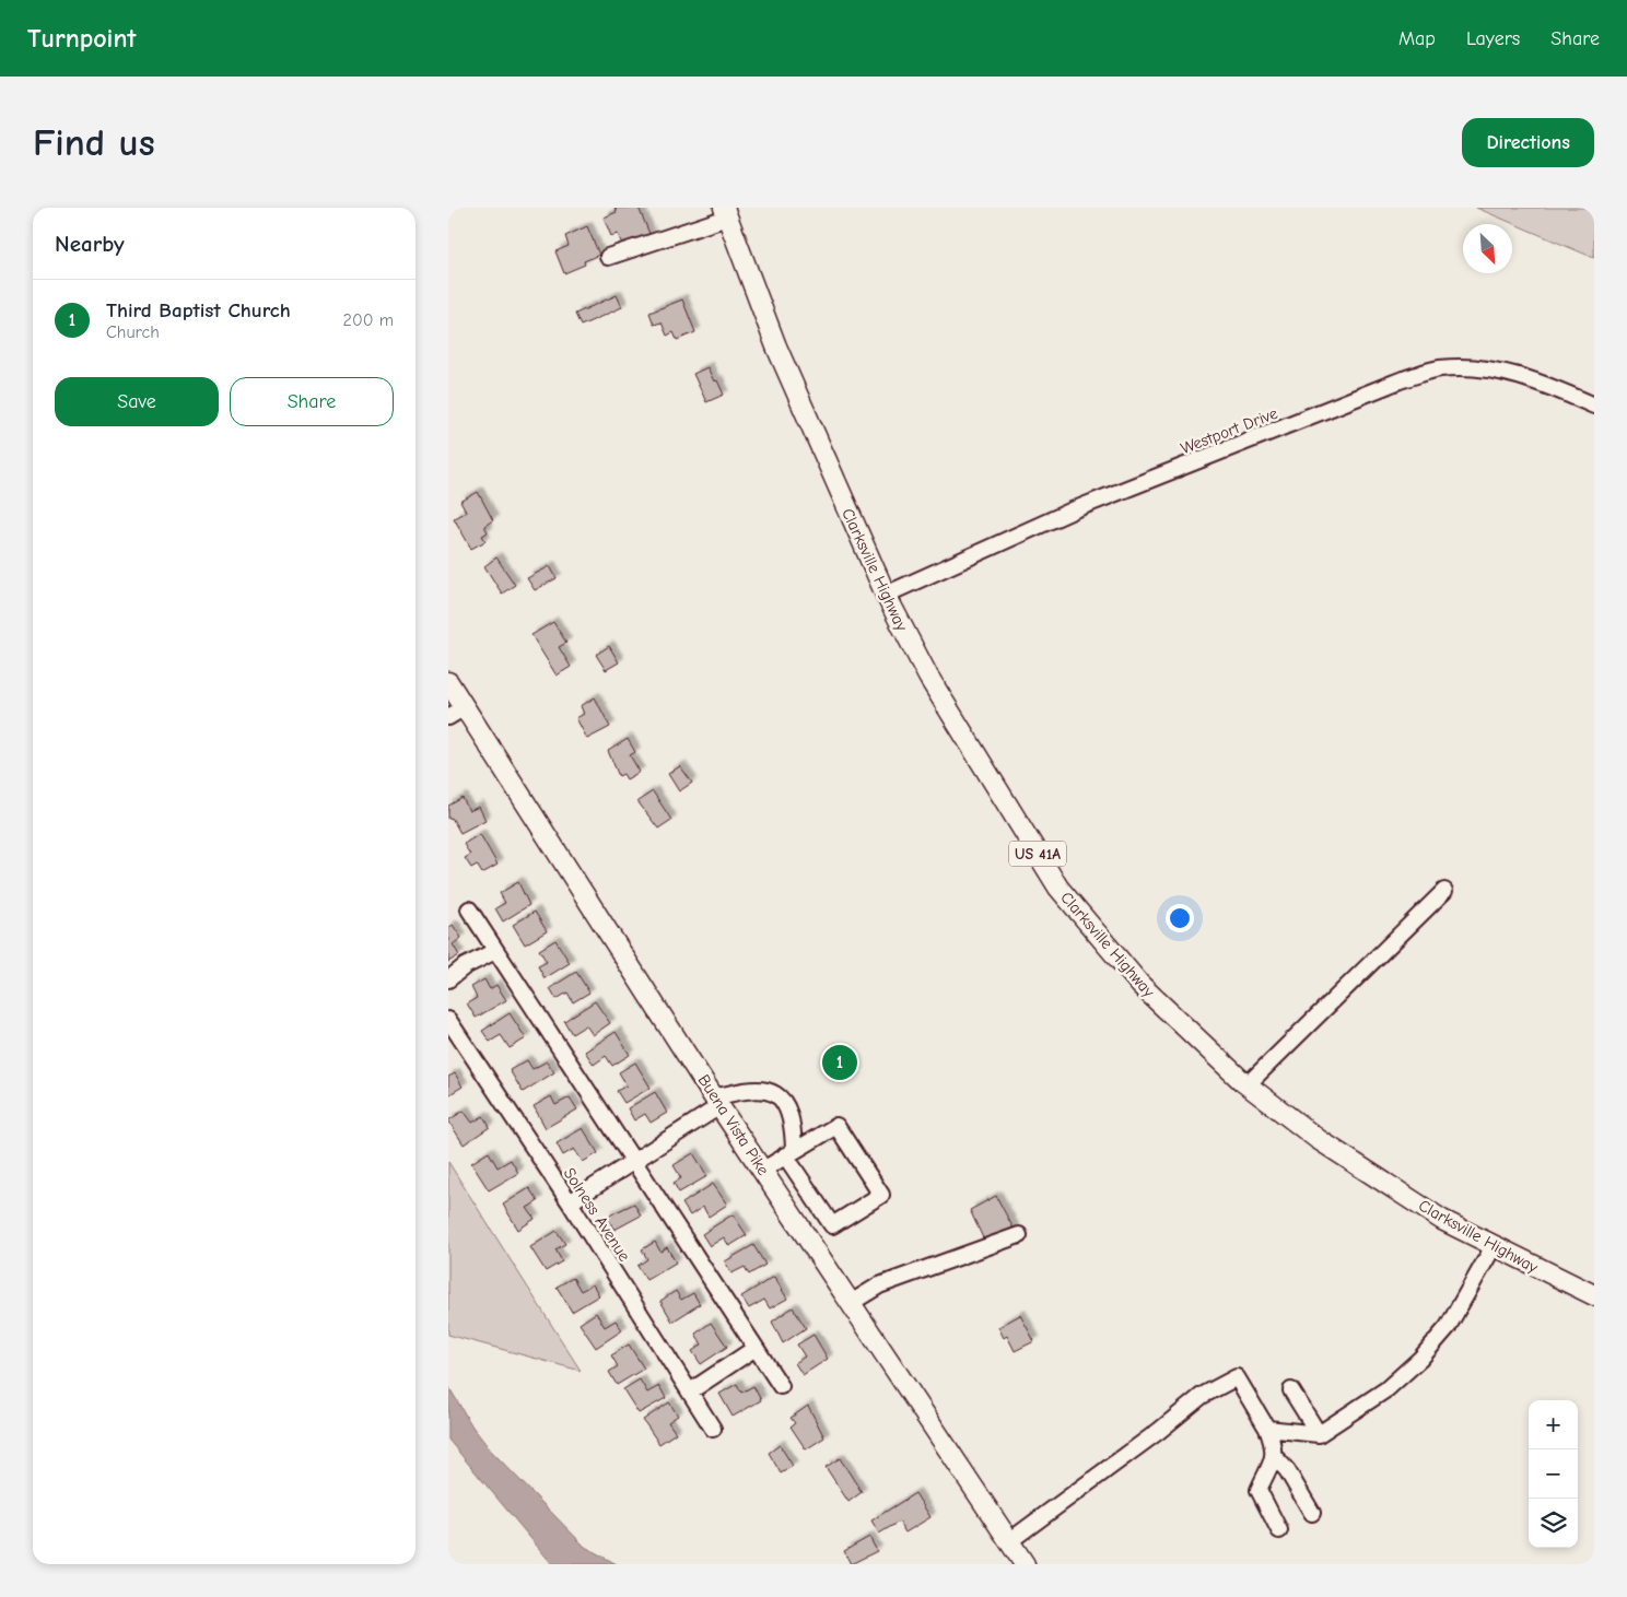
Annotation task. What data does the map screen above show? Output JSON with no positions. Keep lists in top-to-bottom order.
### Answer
{
  "streets": {
    "main road": ["Clarksville Highway", "US 41A", "Buena Vista Pike"],
    "street": ["Westport Drive", "Solness Avenue"]
  },
  "crossings": [
    ["Westport Drive", "Clarksville Highway"]
  ],
  "north": "bottom right",
  "page": {
    "header": "Turnpoint",
    "nav": ["Map", "Layers", "Share"],
    "buttons": [
      "Directions",
      ["Save", "Share"]
    ],
    "title": "Find us",
    "heading": "Nearby",
    "list": [
      {
        "mark": "1",
        "name": "Third Baptist Church",
        "note": "Church",
        "value": "200 m"
      }
    ],
    "pins": "1",
    "map_buttons": ["+", "−"]
  }
}
